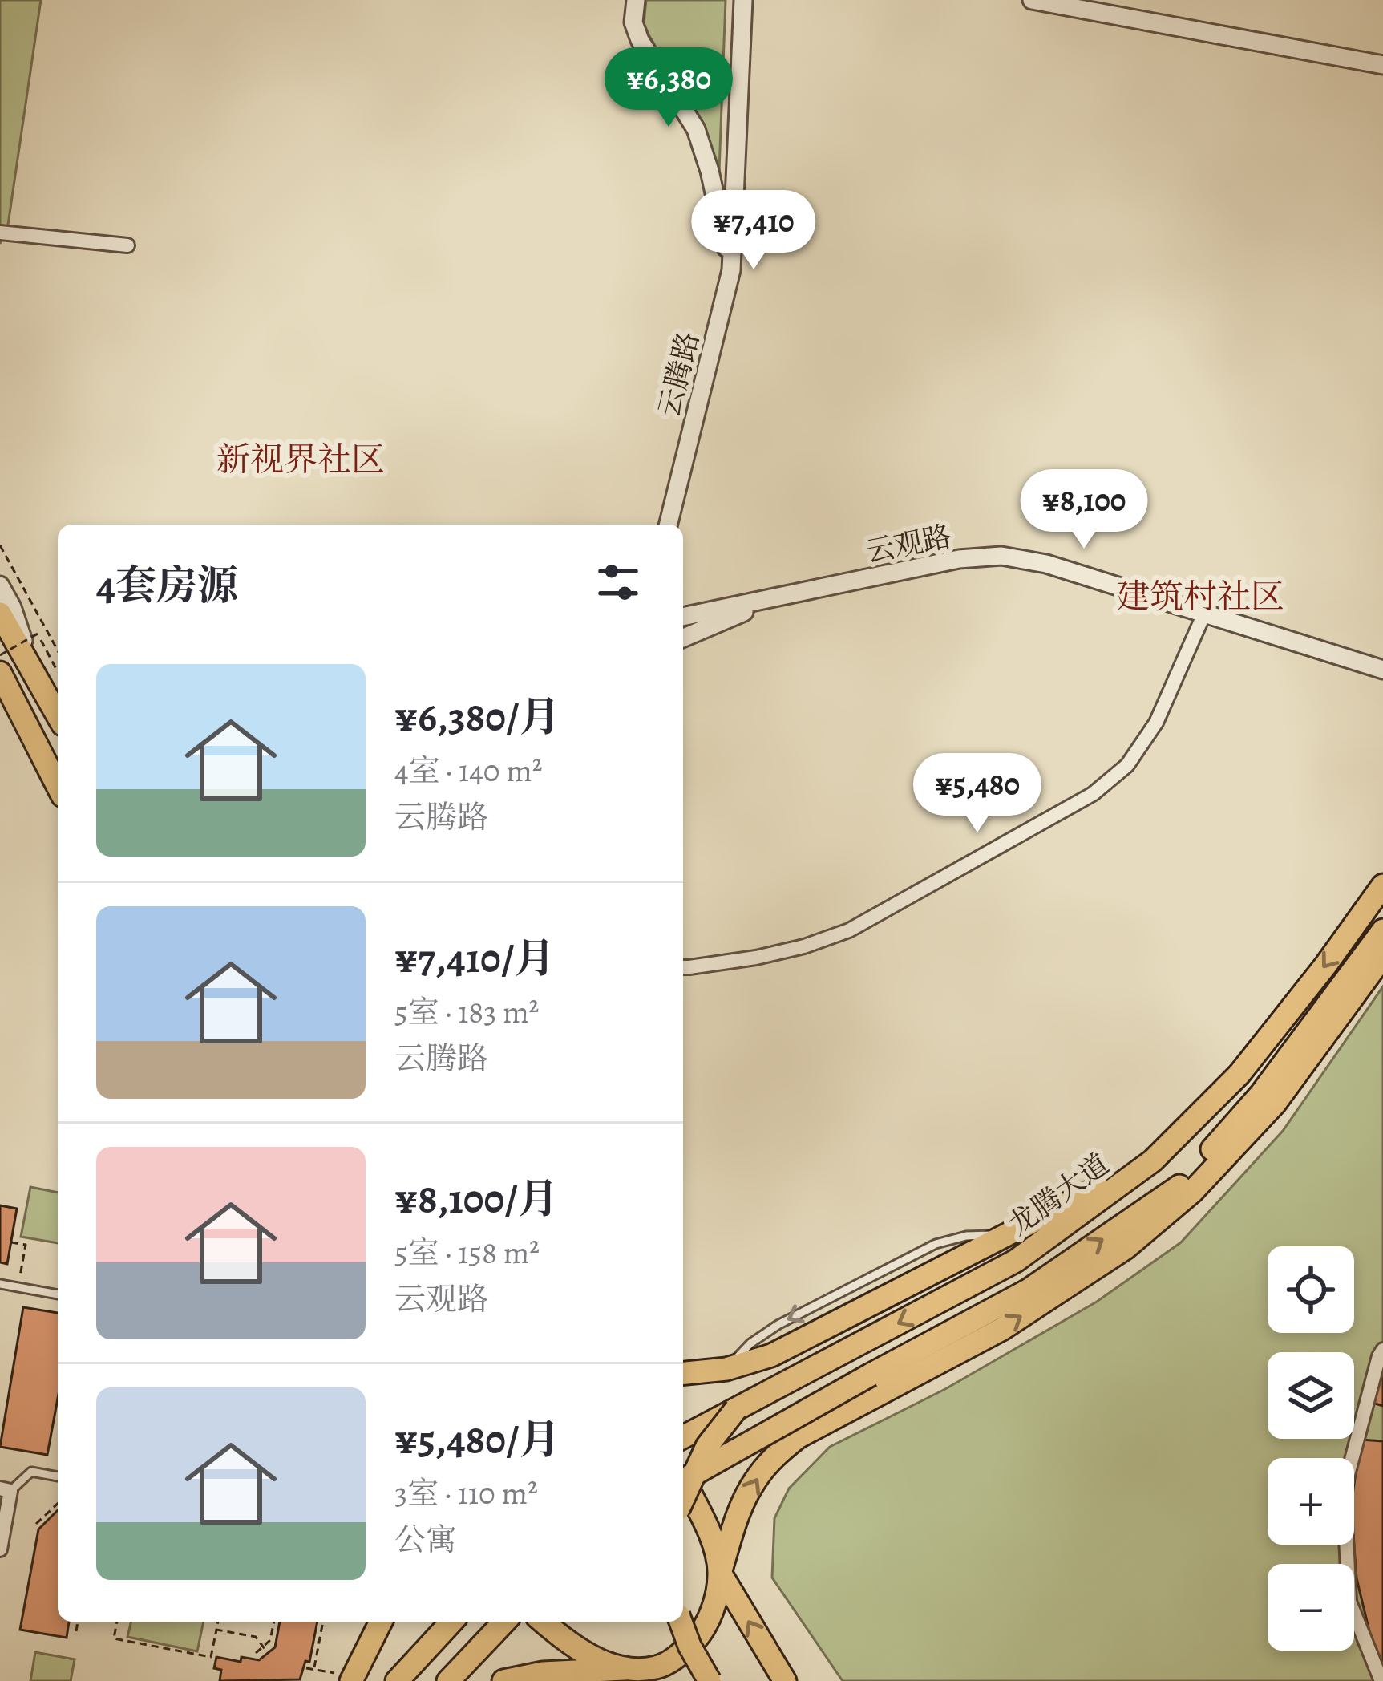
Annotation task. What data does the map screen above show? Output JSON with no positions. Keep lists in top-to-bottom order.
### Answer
{
  "streets": {
    "main road": ["龙腾大道"],
    "street": ["云腾路", "云观路"]
  },
  "districts": ["新视界社区", "建筑村社区"],
  "page": {
    "price": [
      "¥6,380",
      "¥7,410",
      "¥8,100",
      "¥5,480"
    ],
    "heading": "4套房源",
    "list": [
      {
        "name": "¥6,380/月",
        "note": "4室 · 140 m² · 云腾路"
      },
      {
        "name": "¥7,410/月",
        "note": "5室 · 183 m² · 云腾路"
      },
      {
        "name": "¥8,100/月",
        "note": "5室 · 158 m² · 云观路"
      },
      {
        "name": "¥5,480/月",
        "note": "3室 · 110 m² · 公寓"
      }
    ],
    "map_buttons": ["+", "−"]
  }
}
